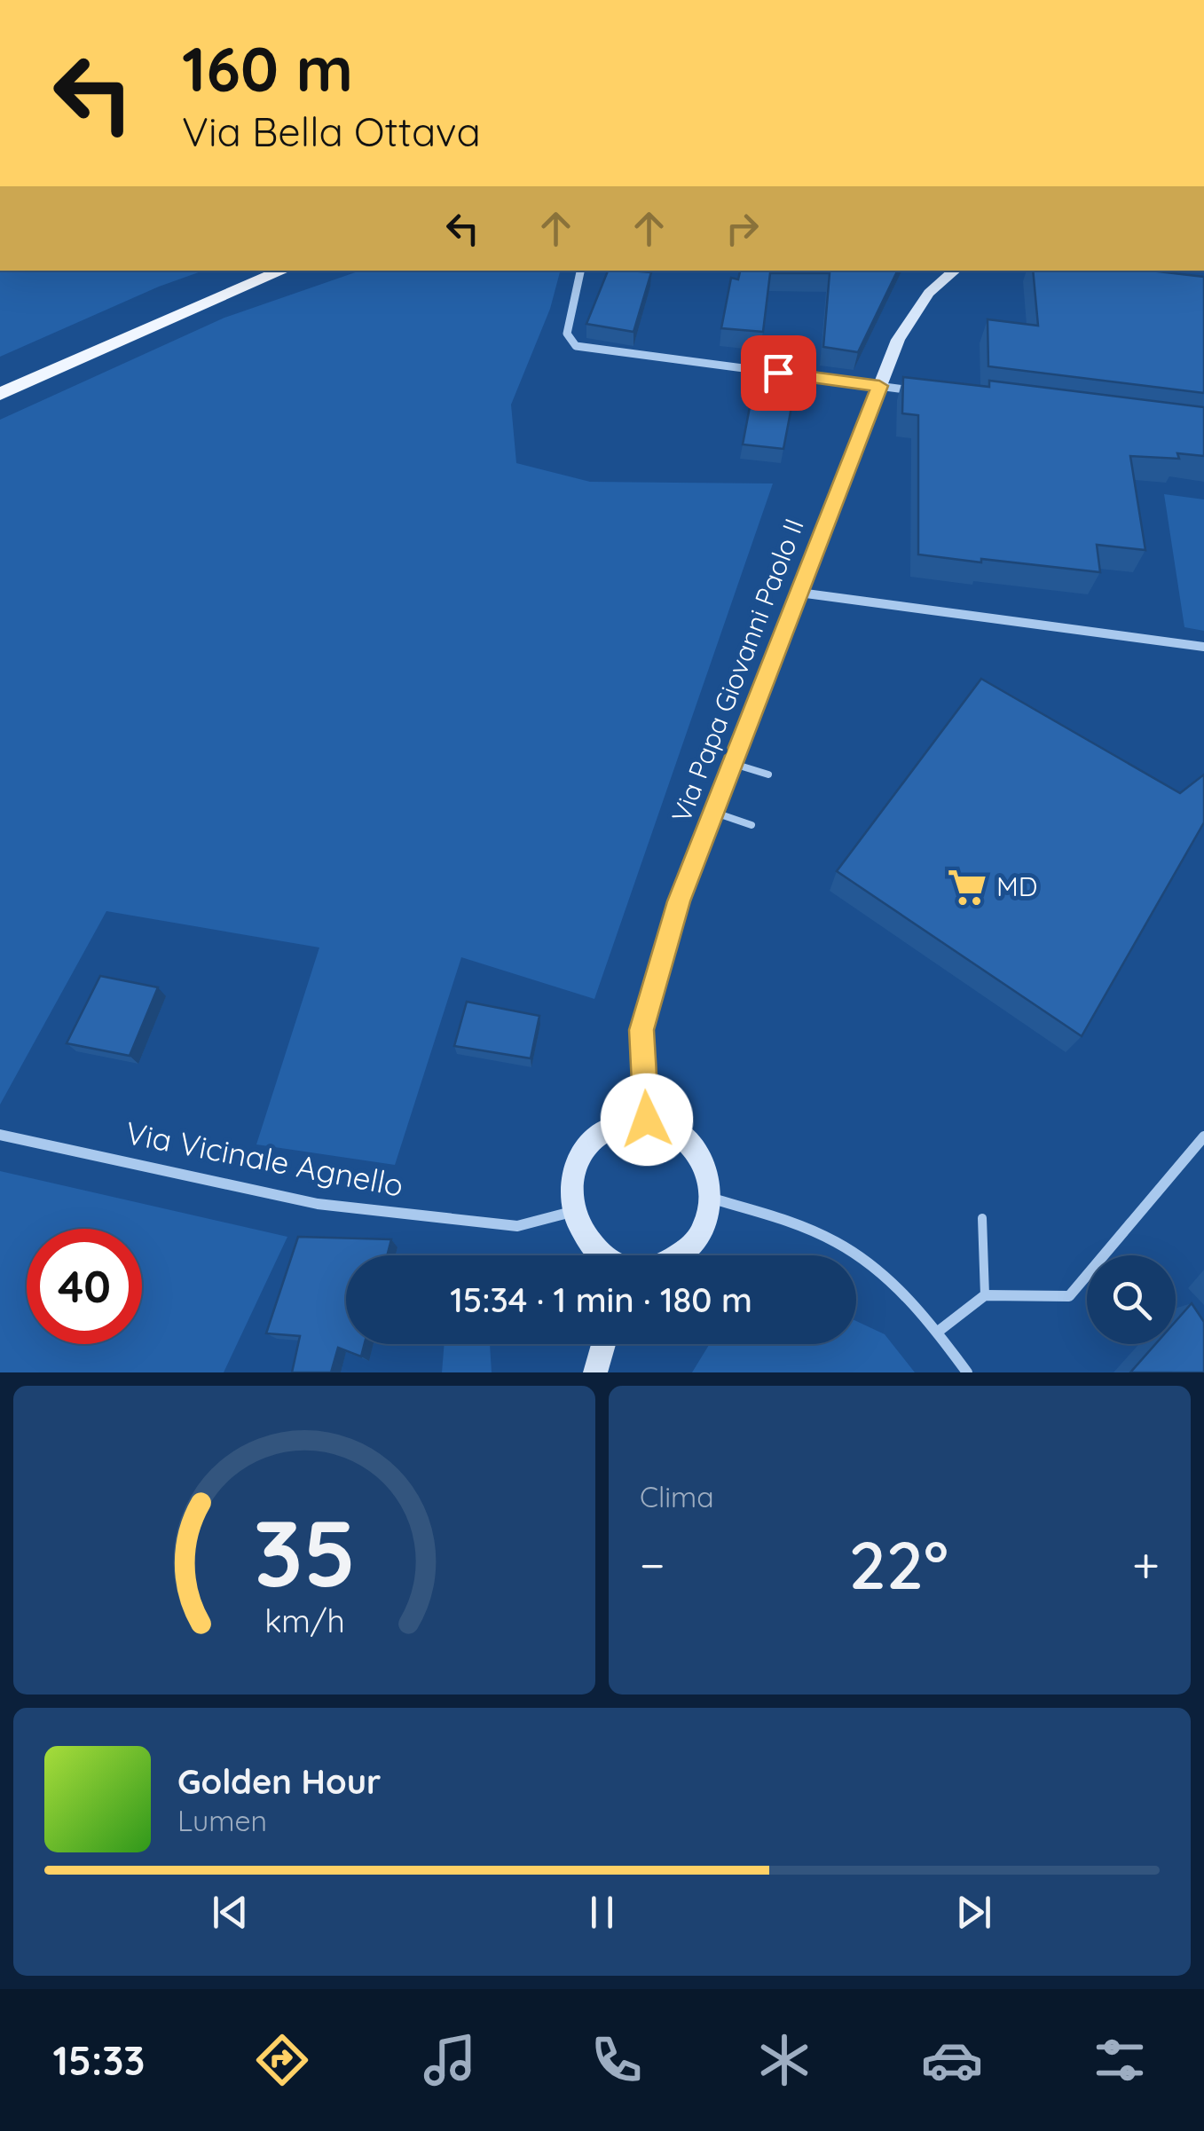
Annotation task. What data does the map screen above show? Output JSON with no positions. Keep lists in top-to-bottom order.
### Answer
{
  "streets": {
    "street": ["Via Papa Giovanni Paolo II", "Via Vicinale Agnello"]
  },
  "places": {
    "supermarket": ["MD"]
  },
  "page": {
    "turn": ["160 m", "Via Bella Ottava"],
    "limit": "40",
    "trip": "15:34 · 1 min · 180 m",
    "tile": "Clima",
    "heat": ["−", "22°", "+"],
    "song": ["Golden Hour", "Lumen"],
    "tabs": "15:33",
    "gauge": ["35", "km/h"]
  }
}
